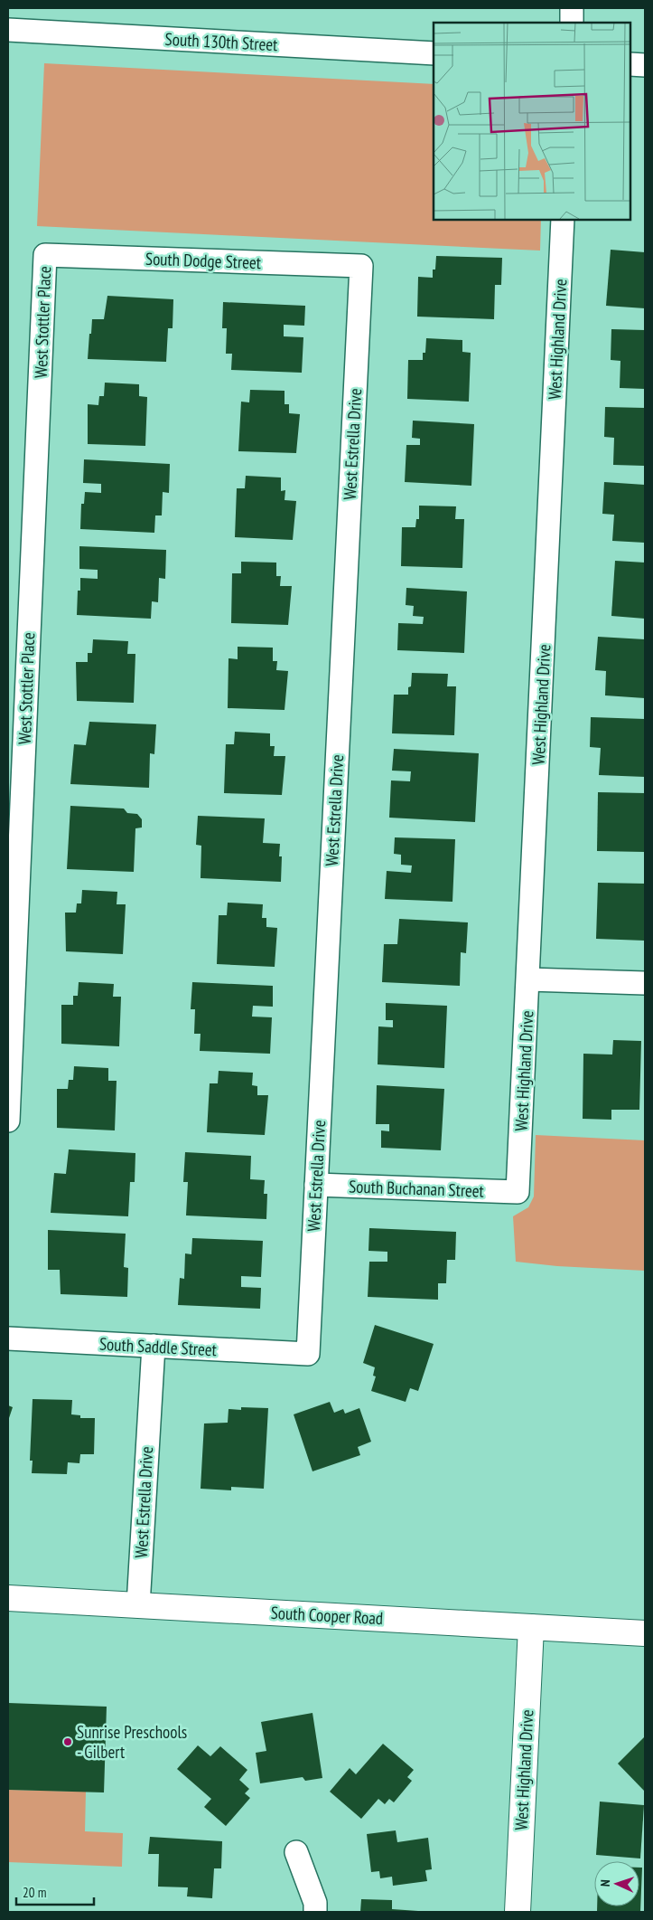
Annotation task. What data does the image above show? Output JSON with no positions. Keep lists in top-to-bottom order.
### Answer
{
  "streets": {
    "main road": ["West Highland Drive", "South Cooper Road"],
    "street": [
      "South 130th Street",
      "South Dodge Street",
      "West Stottler Place",
      "West Estrella Drive",
      "South Buchanan Street",
      "South Saddle Street"
    ]
  },
  "crossings": [
    ["South Dodge Street", "West Stottler Place"],
    ["South Dodge Street", "West Estrella Drive"],
    ["West Highland Drive", "South Buchanan Street"],
    ["West Highland Drive", "South Cooper Road"],
    ["West Estrella Drive", "South Buchanan Street"],
    ["West Estrella Drive", "South Saddle Street"],
    ["West Estrella Drive", "South Cooper Road"]
  ],
  "places": ["Sunrise Preschools - Gilbert"],
  "scale_bar": "20 m",
  "north": "left"
}
